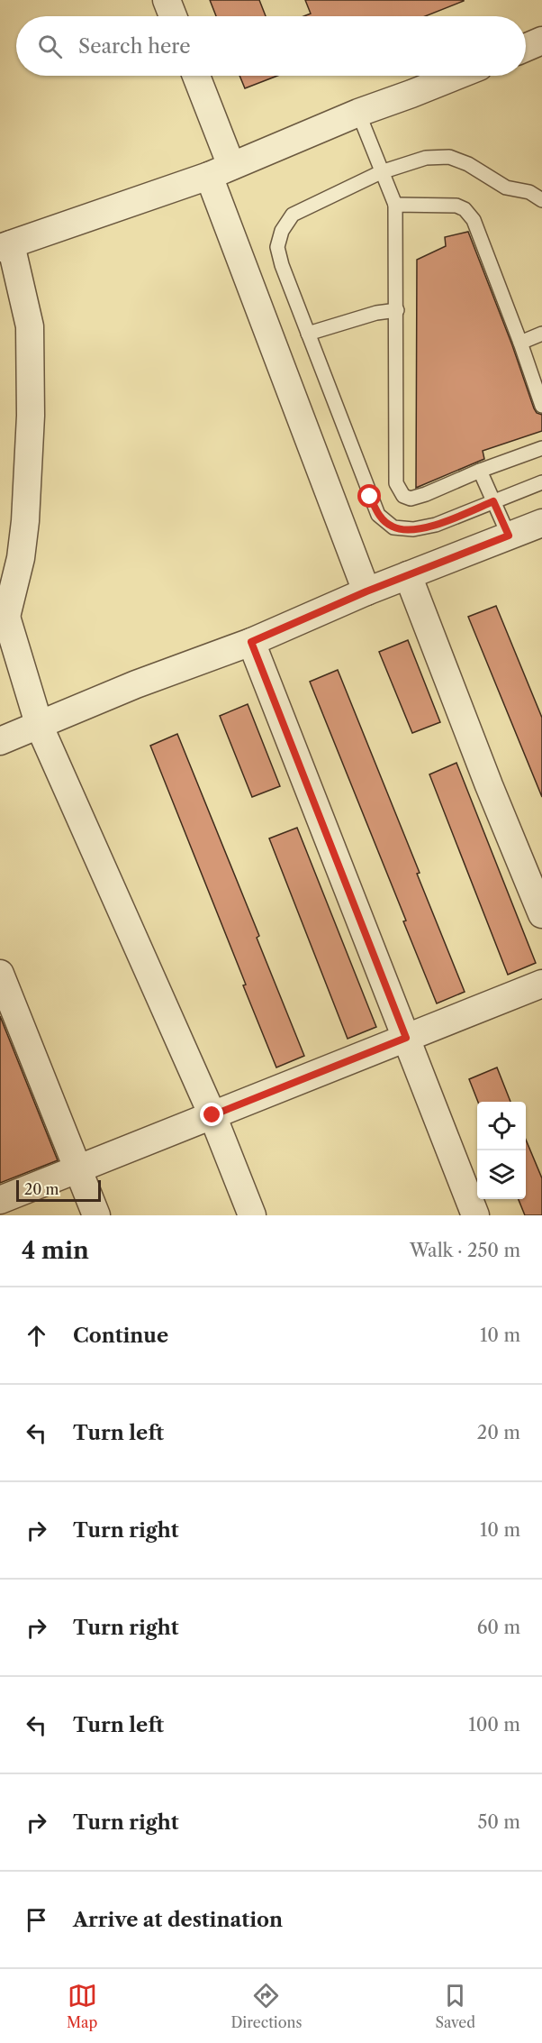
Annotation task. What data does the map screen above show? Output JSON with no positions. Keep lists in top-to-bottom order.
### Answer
{
  "scale_bar": "20 m",
  "page": {
    "search": "Search here",
    "scale": "20 m",
    "heading": ["4 min", "Walk · 250 m"],
    "list": [
      ["Continue", "10 m"],
      ["Turn left", "20 m"],
      ["Turn right", "10 m"],
      ["Turn right", "60 m"],
      ["Turn left", "100 m"],
      ["Turn right", "50 m"],
      "Arrive at destination"
    ],
    "nav": ["Map", "Directions", "Saved"]
  }
}
